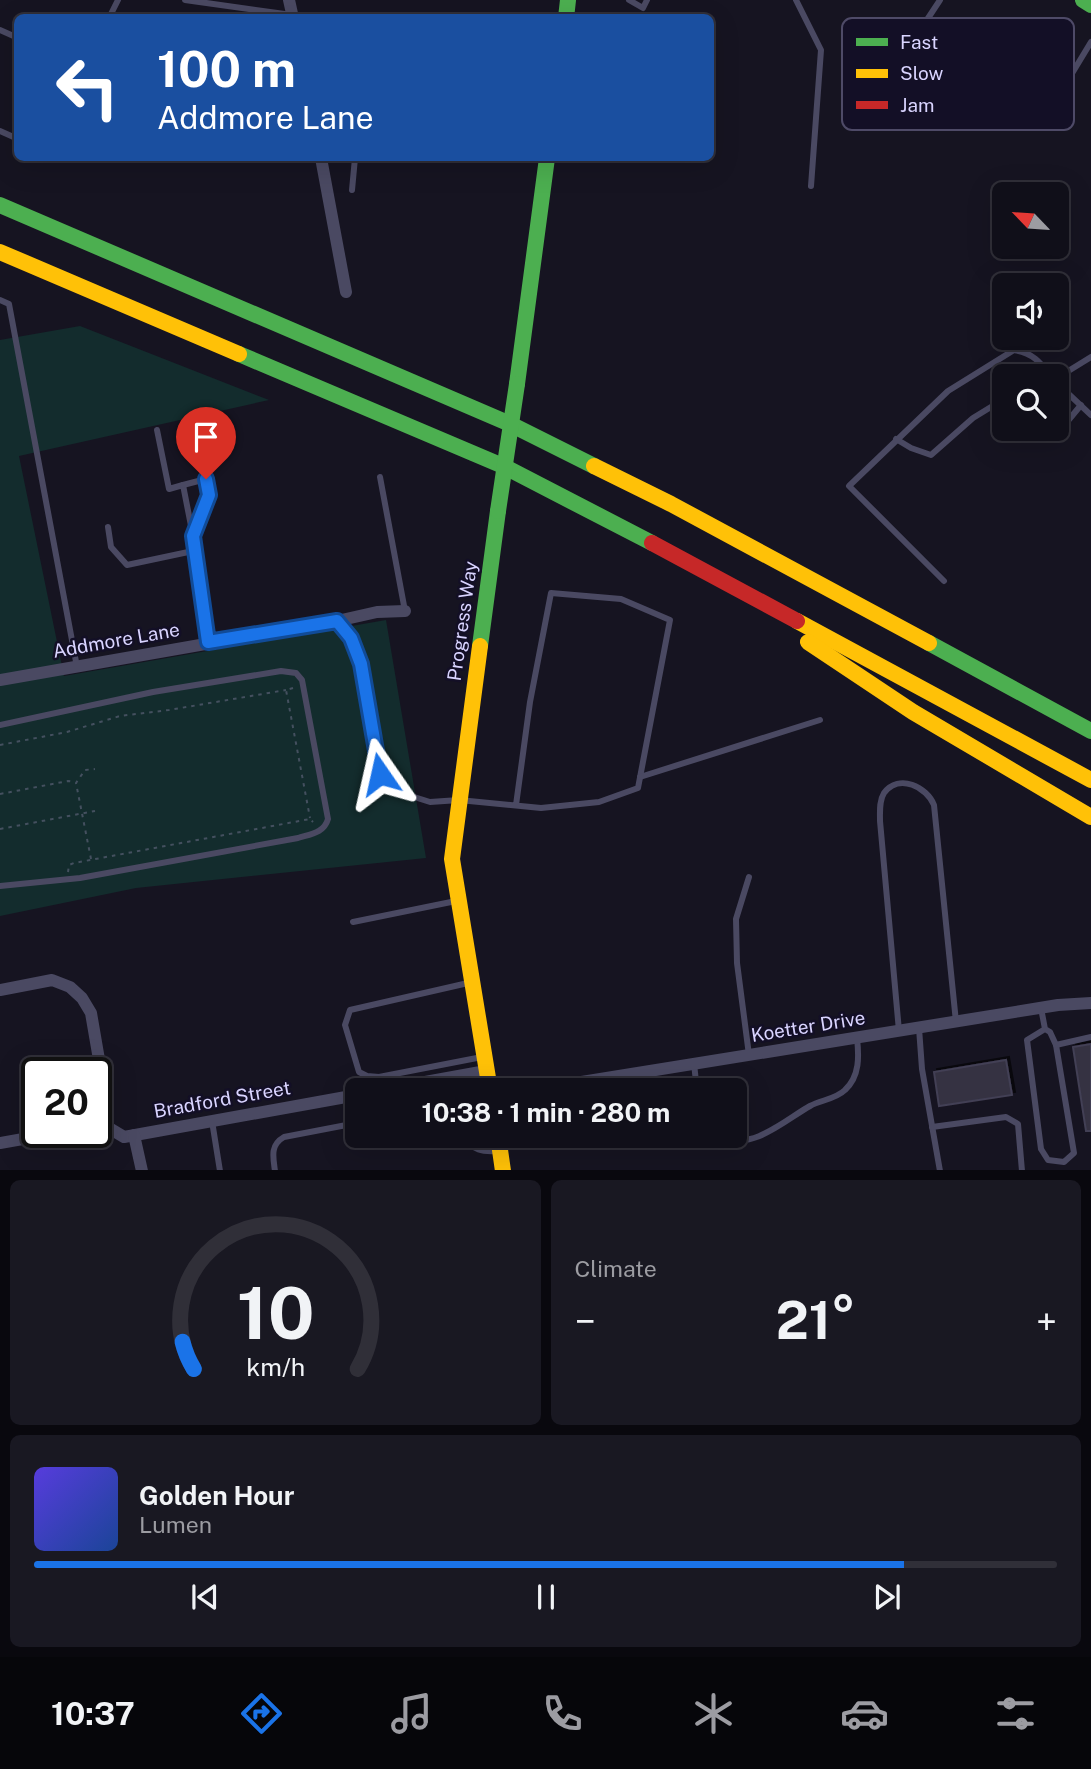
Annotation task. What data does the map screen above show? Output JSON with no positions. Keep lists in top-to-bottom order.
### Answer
{
  "streets": {
    "main road": ["Progress Way"],
    "street": ["Addmore Lane", "Koetter Drive", "Bradford Street"]
  },
  "legend": ["Fast", "Slow", "Jam"],
  "north": "top left",
  "page": {
    "turn": ["100 m", "Addmore Lane"],
    "limit": "20",
    "trip": "10:38 · 1 min · 280 m",
    "tile": "Climate",
    "heat": ["−", "21°", "+"],
    "song": ["Golden Hour", "Lumen"],
    "tabs": "10:37",
    "gauge": ["10", "km/h"]
  }
}
